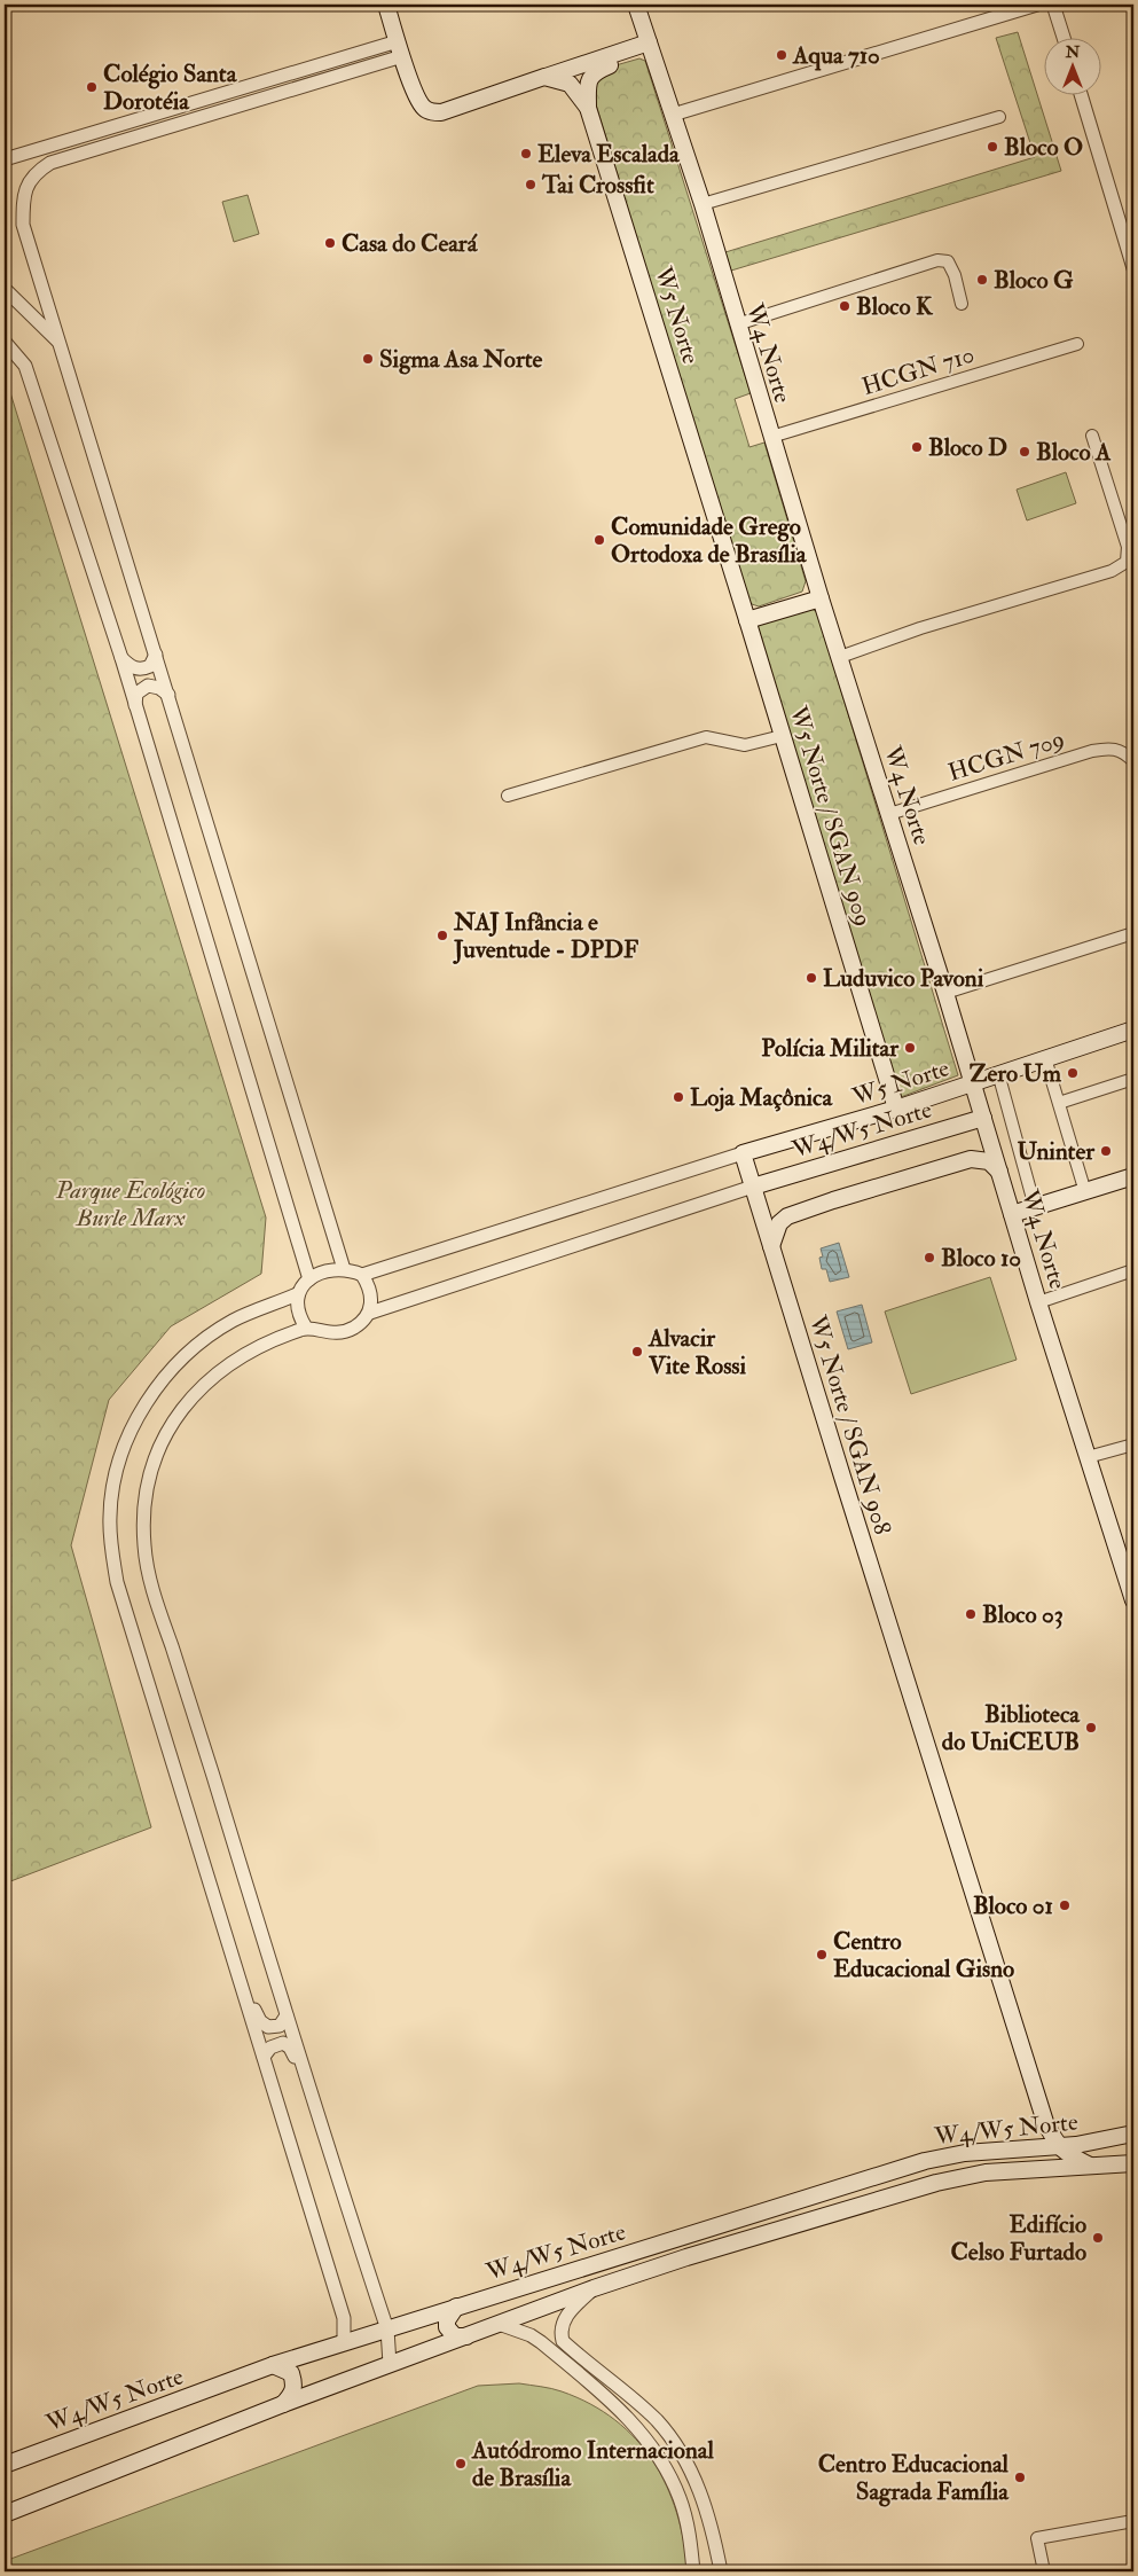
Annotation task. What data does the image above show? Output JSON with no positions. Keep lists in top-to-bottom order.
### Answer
{
  "streets": {
    "main road": [
      "W5 Norte",
      "W4 Norte",
      "W5 Norte / SGAN 909",
      "W4/W5 Norte",
      "W5 Norte / SGAN 908"
    ],
    "street": ["HCGN 710", "HCGN 709"]
  },
  "crossings": [
    ["W5 Norte", "W4 Norte"],
    ["W5 Norte", "W5 Norte / SGAN 909"],
    ["W5 Norte", "W5 Norte / SGAN 908"],
    ["W4 Norte", "HCGN 710"],
    ["W4 Norte", "HCGN 709"],
    ["W4 Norte", "W4/W5 Norte"],
    ["W4/W5 Norte", "W5 Norte / SGAN 908"]
  ],
  "parks": ["Parque Ecológico Burle Marx"],
  "places": [
    "Aqua 710",
    "Colégio Santa Dorotéia",
    "Bloco O",
    "Eleva Escalada",
    "Tai Crossfit",
    "Casa do Ceará",
    "Bloco G",
    "Bloco K",
    "Sigma Asa Norte",
    "Bloco D",
    "Bloco A",
    "Comunidade Grego Ortodoxa de Brasília",
    "NAJ Infância e Juventude - DPDF",
    "Luduvico Pavoni",
    "Polícia Militar",
    "Zero Um",
    "Loja Maçônica",
    "Uninter",
    "Bloco 10",
    "Alvacir Vite Rossi",
    "Bloco 03",
    "Biblioteca do UniCEUB",
    "Bloco 01",
    "Centro Educacional Gisno",
    "Edifício Celso Furtado",
    "Autódromo Internacional de Brasília",
    "Centro Educacional Sagrada Família"
  ],
  "north": "top"
}
